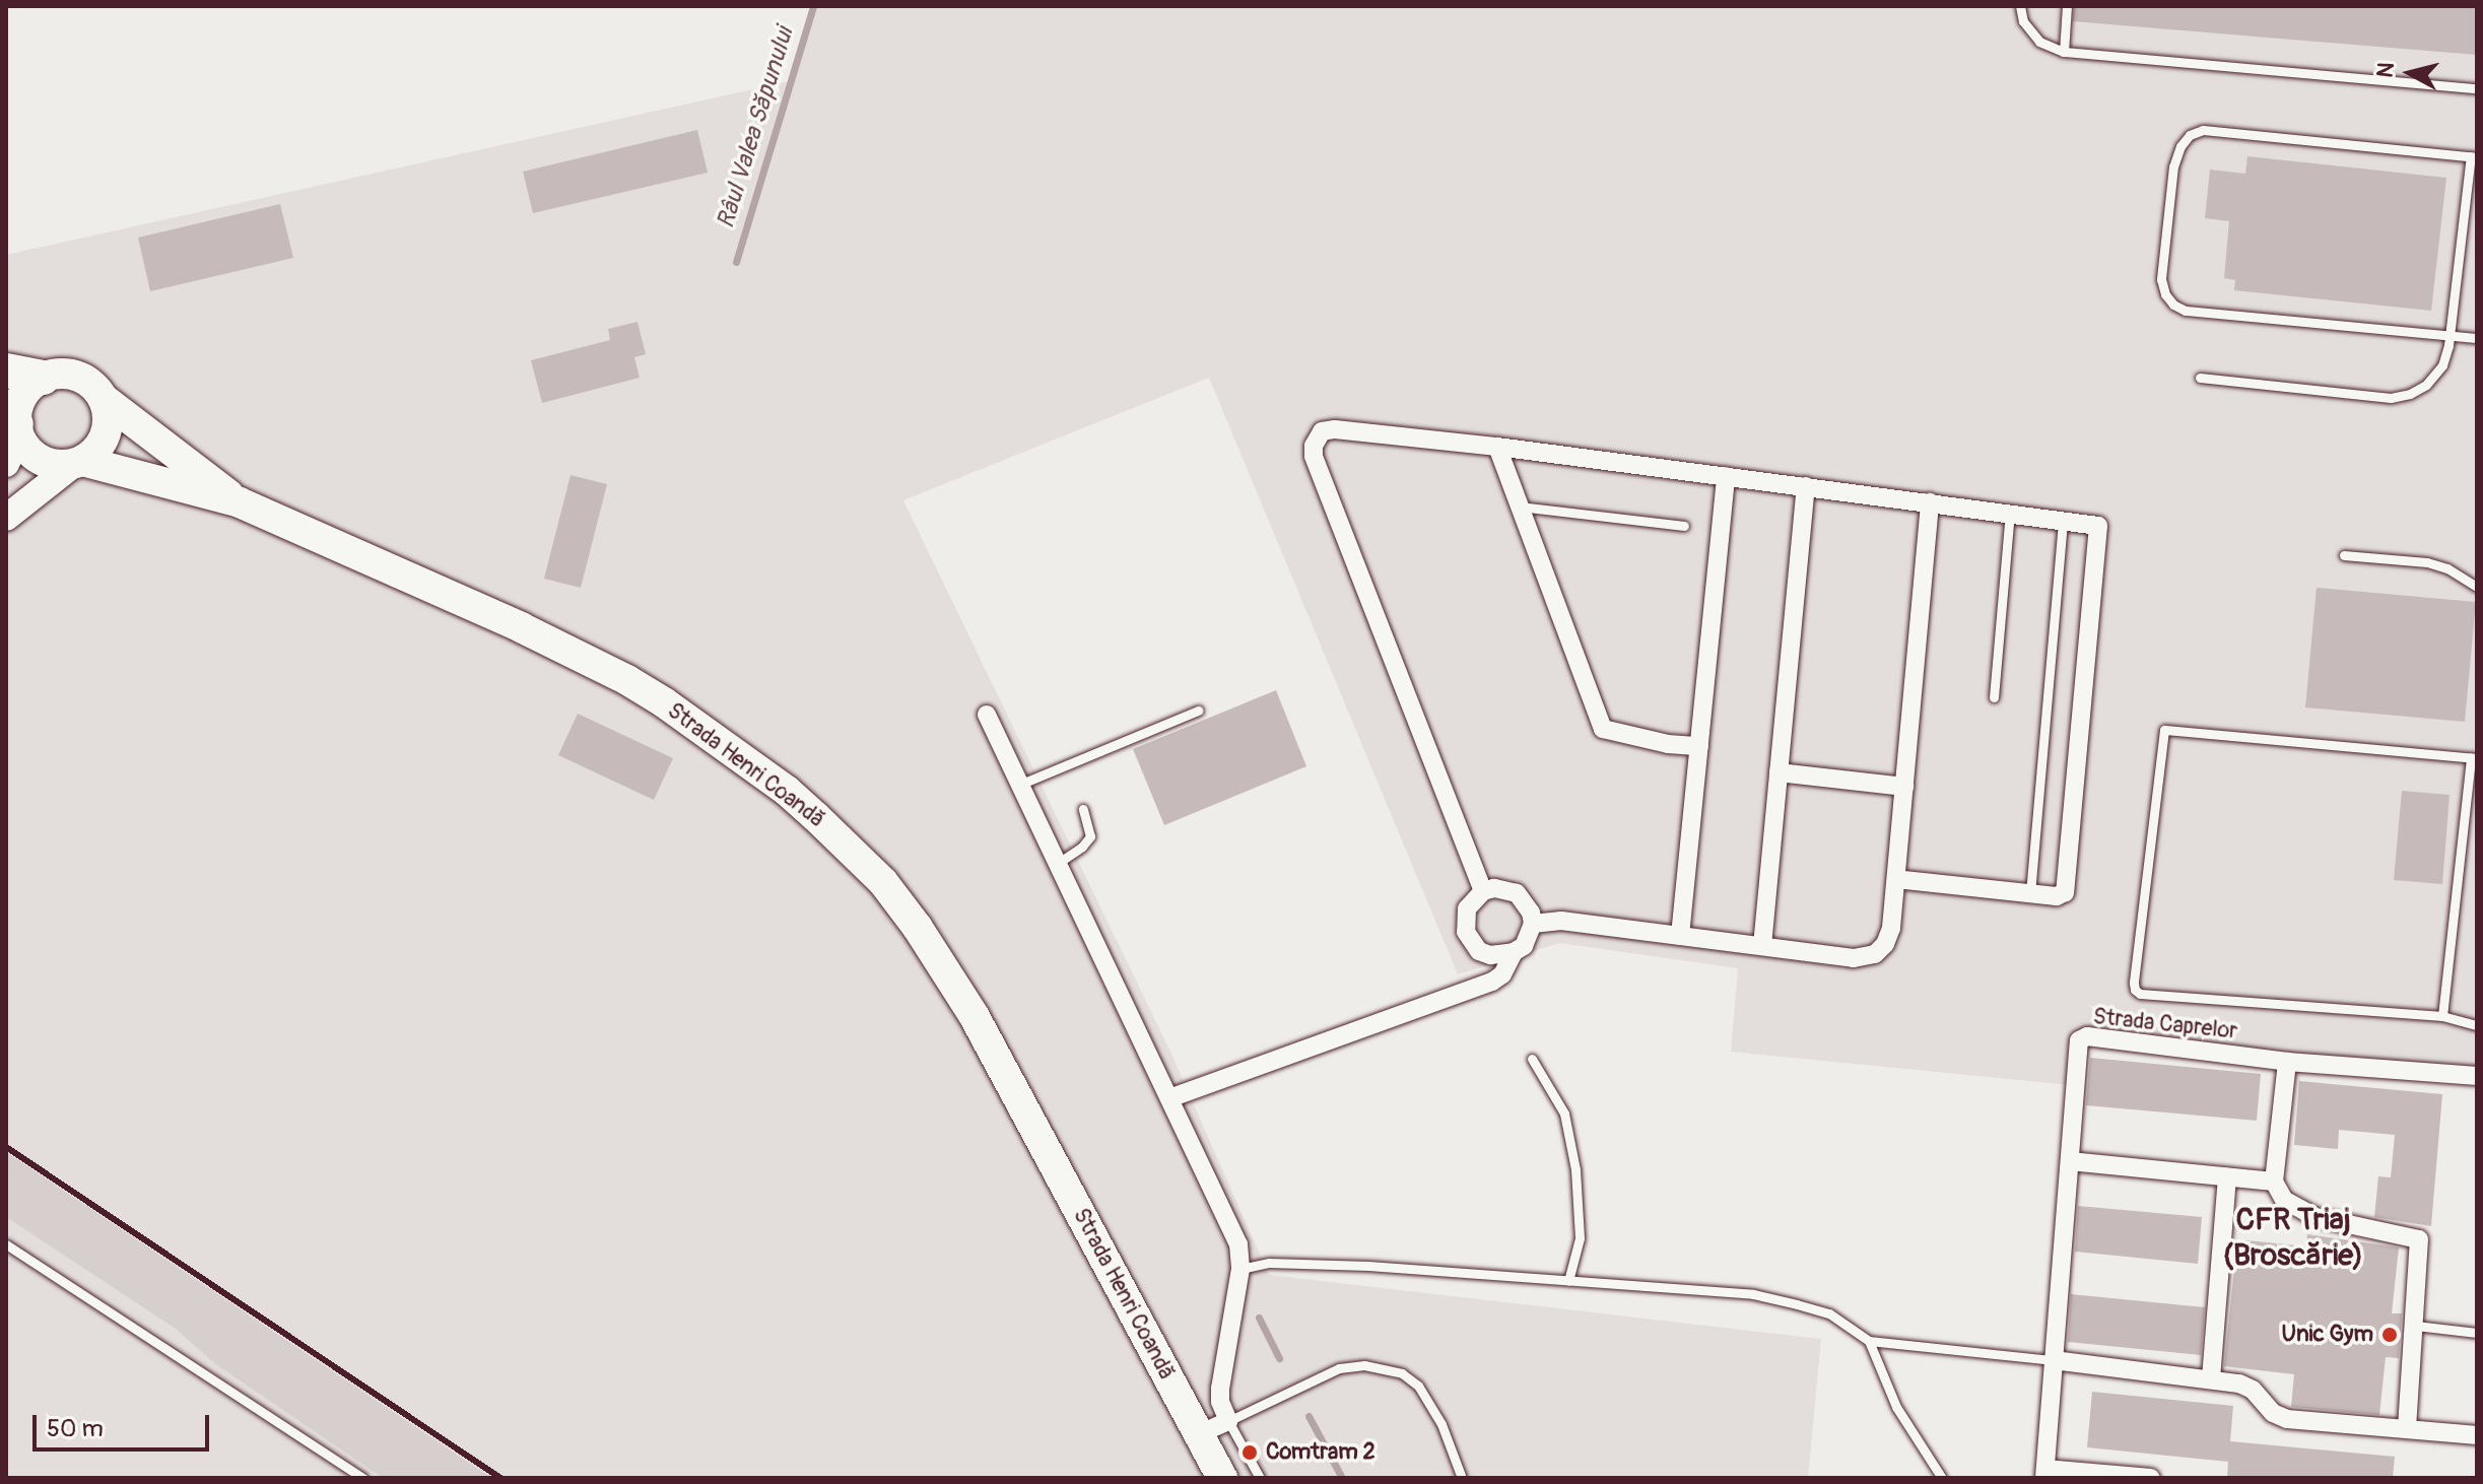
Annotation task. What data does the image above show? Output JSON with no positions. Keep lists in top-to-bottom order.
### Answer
{
  "streets": {
    "main road": ["Strada Henri Coandă"],
    "street": ["Strada Caprelor"]
  },
  "districts": ["CFR Triaj (Broscărie)"],
  "water": ["Râul Valea Săpunului"],
  "places": ["Unic Gym", "Comtram 2"],
  "scale_bar": "50 m",
  "north": "left"
}
